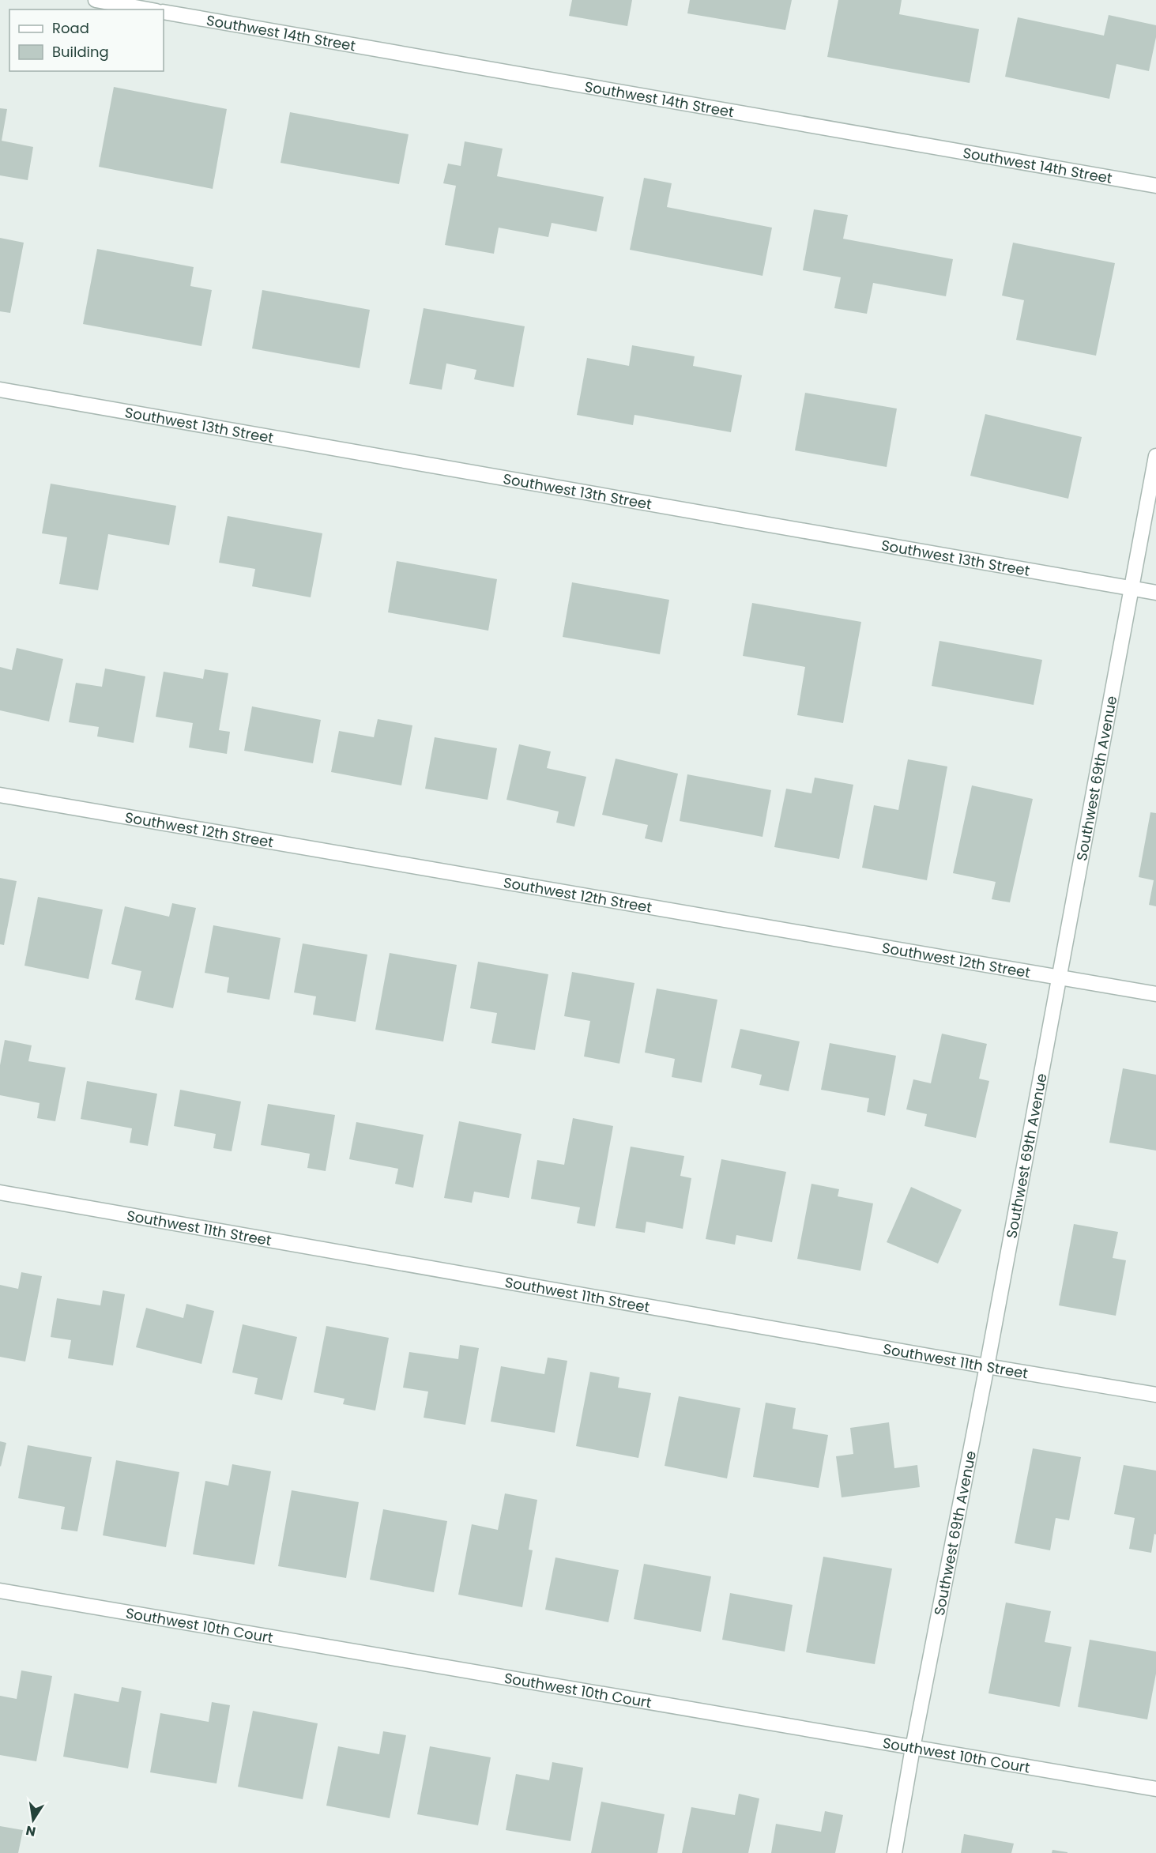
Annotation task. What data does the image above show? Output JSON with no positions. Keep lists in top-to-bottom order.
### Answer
{
  "streets": {
    "street": [
      "Southwest 14th Street",
      "Southwest 13th Street",
      "Southwest 69th Avenue",
      "Southwest 12th Street",
      "Southwest 11th Street",
      "Southwest 10th Court"
    ]
  },
  "crossings": [
    ["Southwest 13th Street", "Southwest 69th Avenue"],
    ["Southwest 69th Avenue", "Southwest 12th Street"],
    ["Southwest 69th Avenue", "Southwest 11th Street"],
    ["Southwest 69th Avenue", "Southwest 10th Court"]
  ],
  "legend": ["Road", "Building"],
  "north": "bottom"
}
